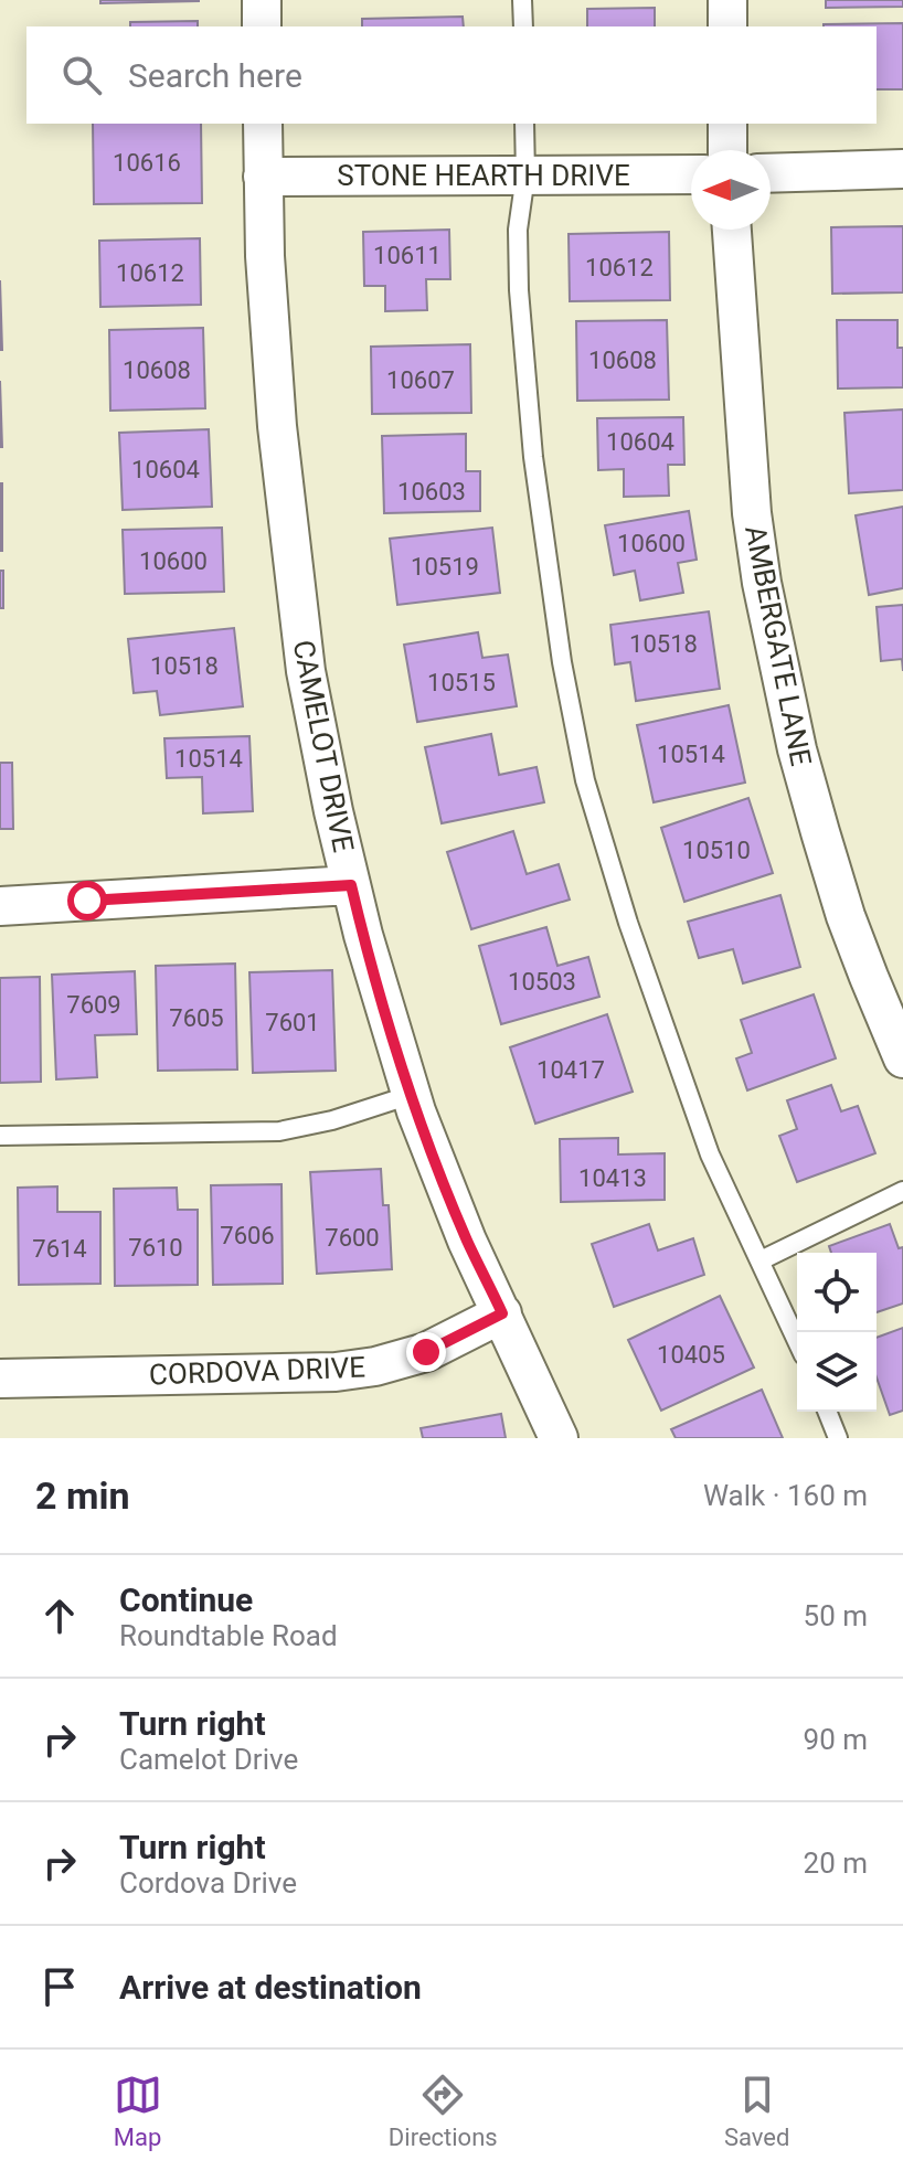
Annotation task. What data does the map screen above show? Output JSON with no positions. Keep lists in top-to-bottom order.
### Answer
{
  "streets": {
    "street": [
      "STONE HEARTH DRIVE",
      "AMBERGATE LANE",
      "CAMELOT DRIVE",
      "CORDOVA DRIVE"
    ]
  },
  "crossings": [
    ["STONE HEARTH DRIVE", "CAMELOT DRIVE"],
    ["CAMELOT DRIVE", "CORDOVA DRIVE"]
  ],
  "house_numbers": [
    "10616",
    "10611",
    "10612",
    "10612",
    "10608",
    "10608",
    "10607",
    "10604",
    "10604",
    "10603",
    "10600",
    "10600",
    "10519",
    "10518",
    "10518",
    "10515",
    "10514",
    "10514",
    "10510",
    "10503",
    "7609",
    "7605",
    "7601",
    "10417",
    "10413",
    "7606",
    "7600",
    "7610",
    "7614",
    "10405"
  ],
  "north": "left",
  "page": {
    "search": "Search here",
    "heading": ["2 min", "Walk · 160 m"],
    "list": [
      ["Continue", "Roundtable Road", "50 m"],
      ["Turn right", "Camelot Drive", "90 m"],
      ["Turn right", "Cordova Drive", "20 m"],
      "Arrive at destination"
    ],
    "nav": ["Map", "Directions", "Saved"]
  }
}
